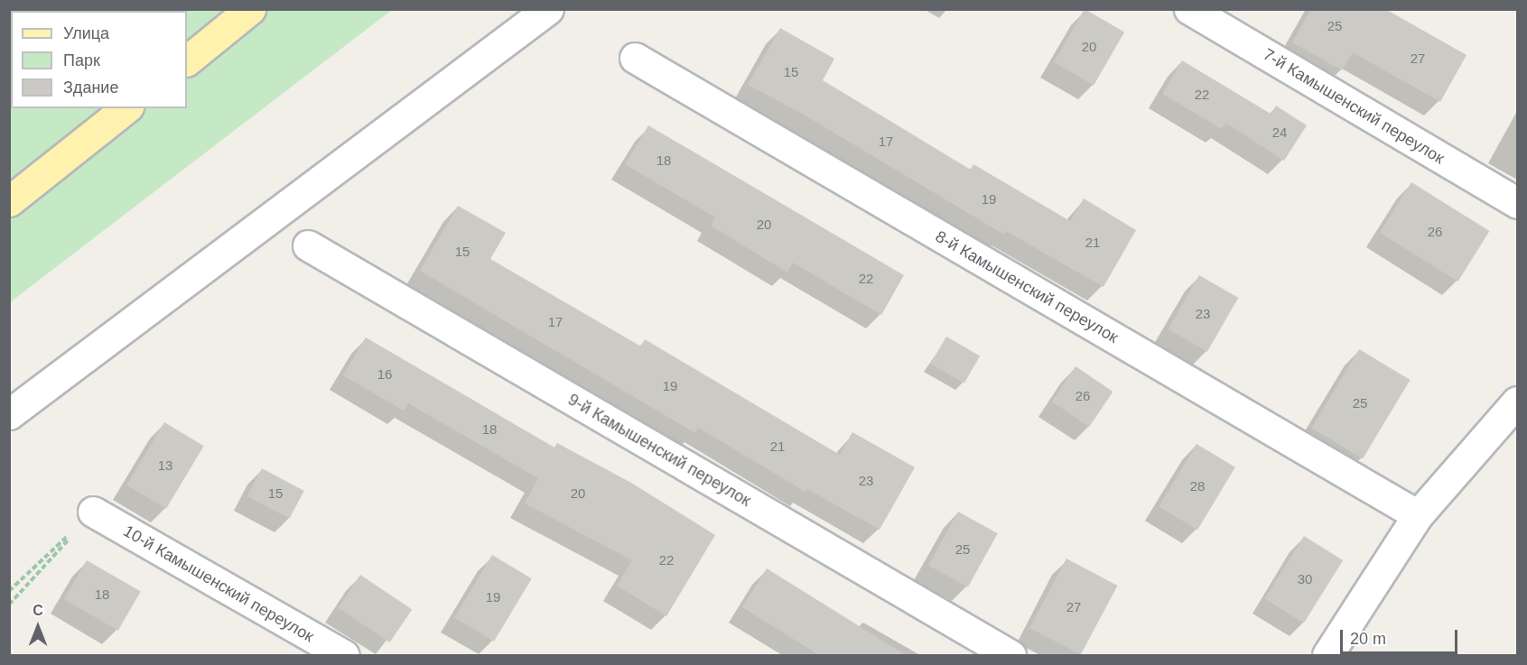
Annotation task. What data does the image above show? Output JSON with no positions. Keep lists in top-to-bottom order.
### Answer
{
  "streets": {
    "street": [
      "7-й Камышенский переулок",
      "8-й Камышенский переулок",
      "9-й Камышенский переулок",
      "10-й Камышенский переулок"
    ]
  },
  "house_numbers": [
    "25",
    "20",
    "27",
    "15",
    "22",
    "24",
    "17",
    "18",
    "19",
    "20",
    "26",
    "21",
    "15",
    "22",
    "23",
    "17",
    "16",
    "19",
    "26",
    "25",
    "18",
    "21",
    "13",
    "23",
    "28",
    "15",
    "20",
    "25",
    "22",
    "30",
    "18",
    "19",
    "27"
  ],
  "legend": ["Улица", "Парк", "Здание"],
  "scale_bar": "20 m",
  "north": "top"
}
